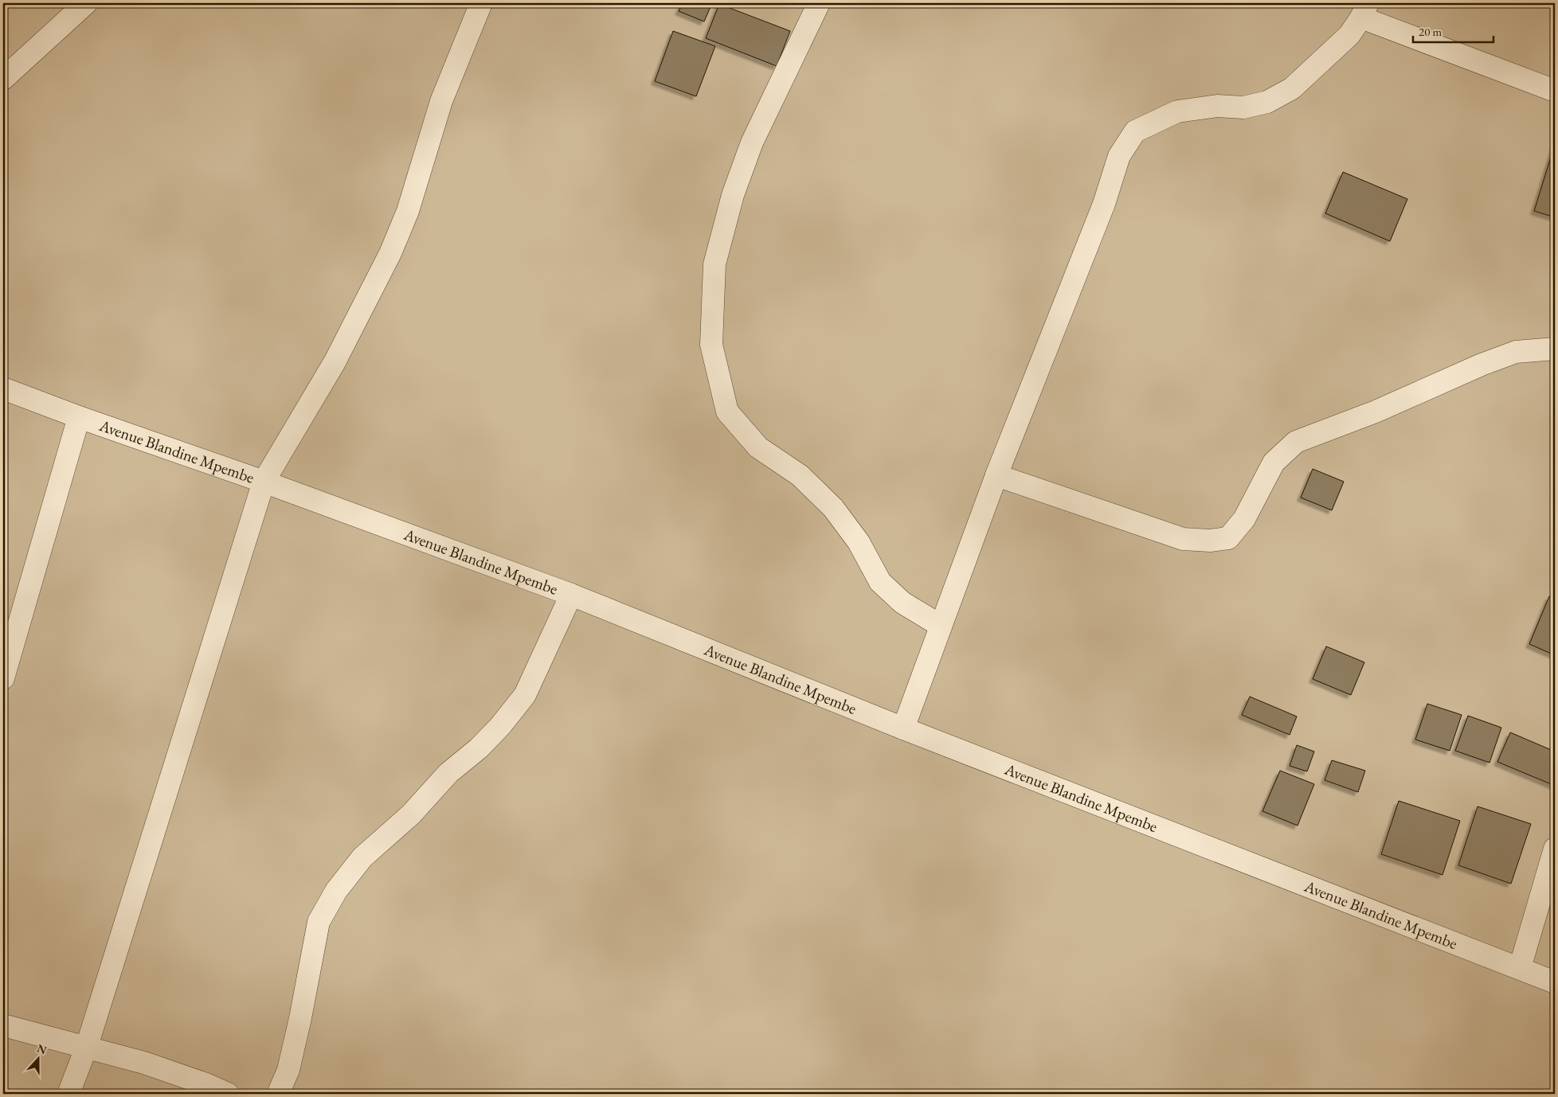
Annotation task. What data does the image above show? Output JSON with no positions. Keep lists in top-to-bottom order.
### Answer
{
  "streets": {
    "street": ["Avenue Blandine Mpembe"]
  },
  "scale_bar": "20 m",
  "north": "top"
}
